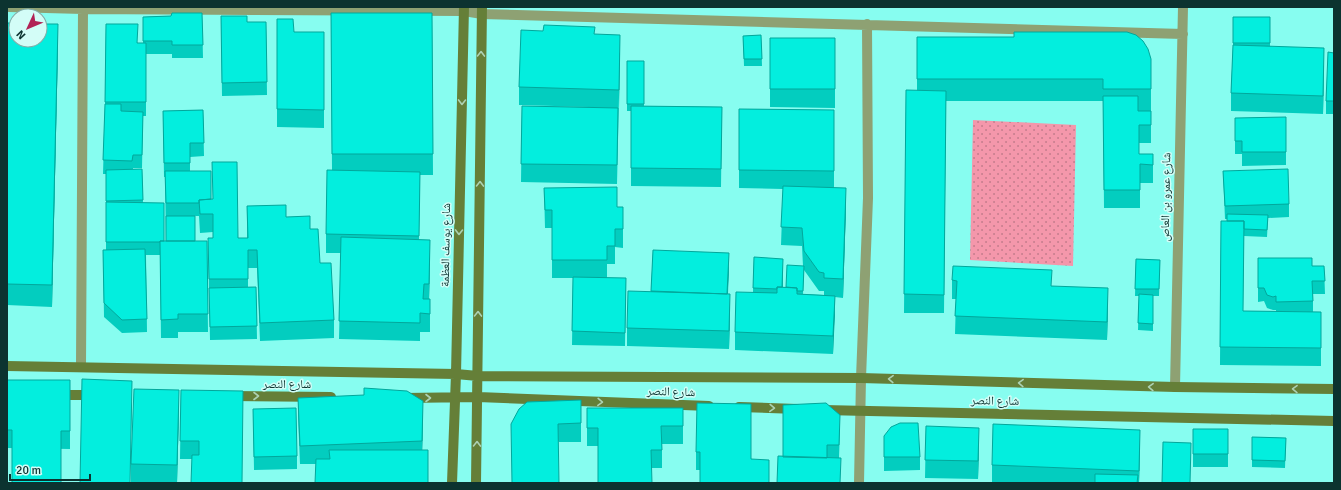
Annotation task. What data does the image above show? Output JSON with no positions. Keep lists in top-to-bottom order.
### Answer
{
  "streets": {
    "main road": ["شارع يوسف العظمة", "شارع النصر"],
    "street": ["شارع عمرو بن العاص"]
  },
  "crossings": [
    ["شارع عمرو بن العاص", "شارع النصر"],
    ["شارع يوسف العظمة", "شارع النصر"]
  ],
  "scale_bar": "20 m",
  "north": "bottom left"
}
